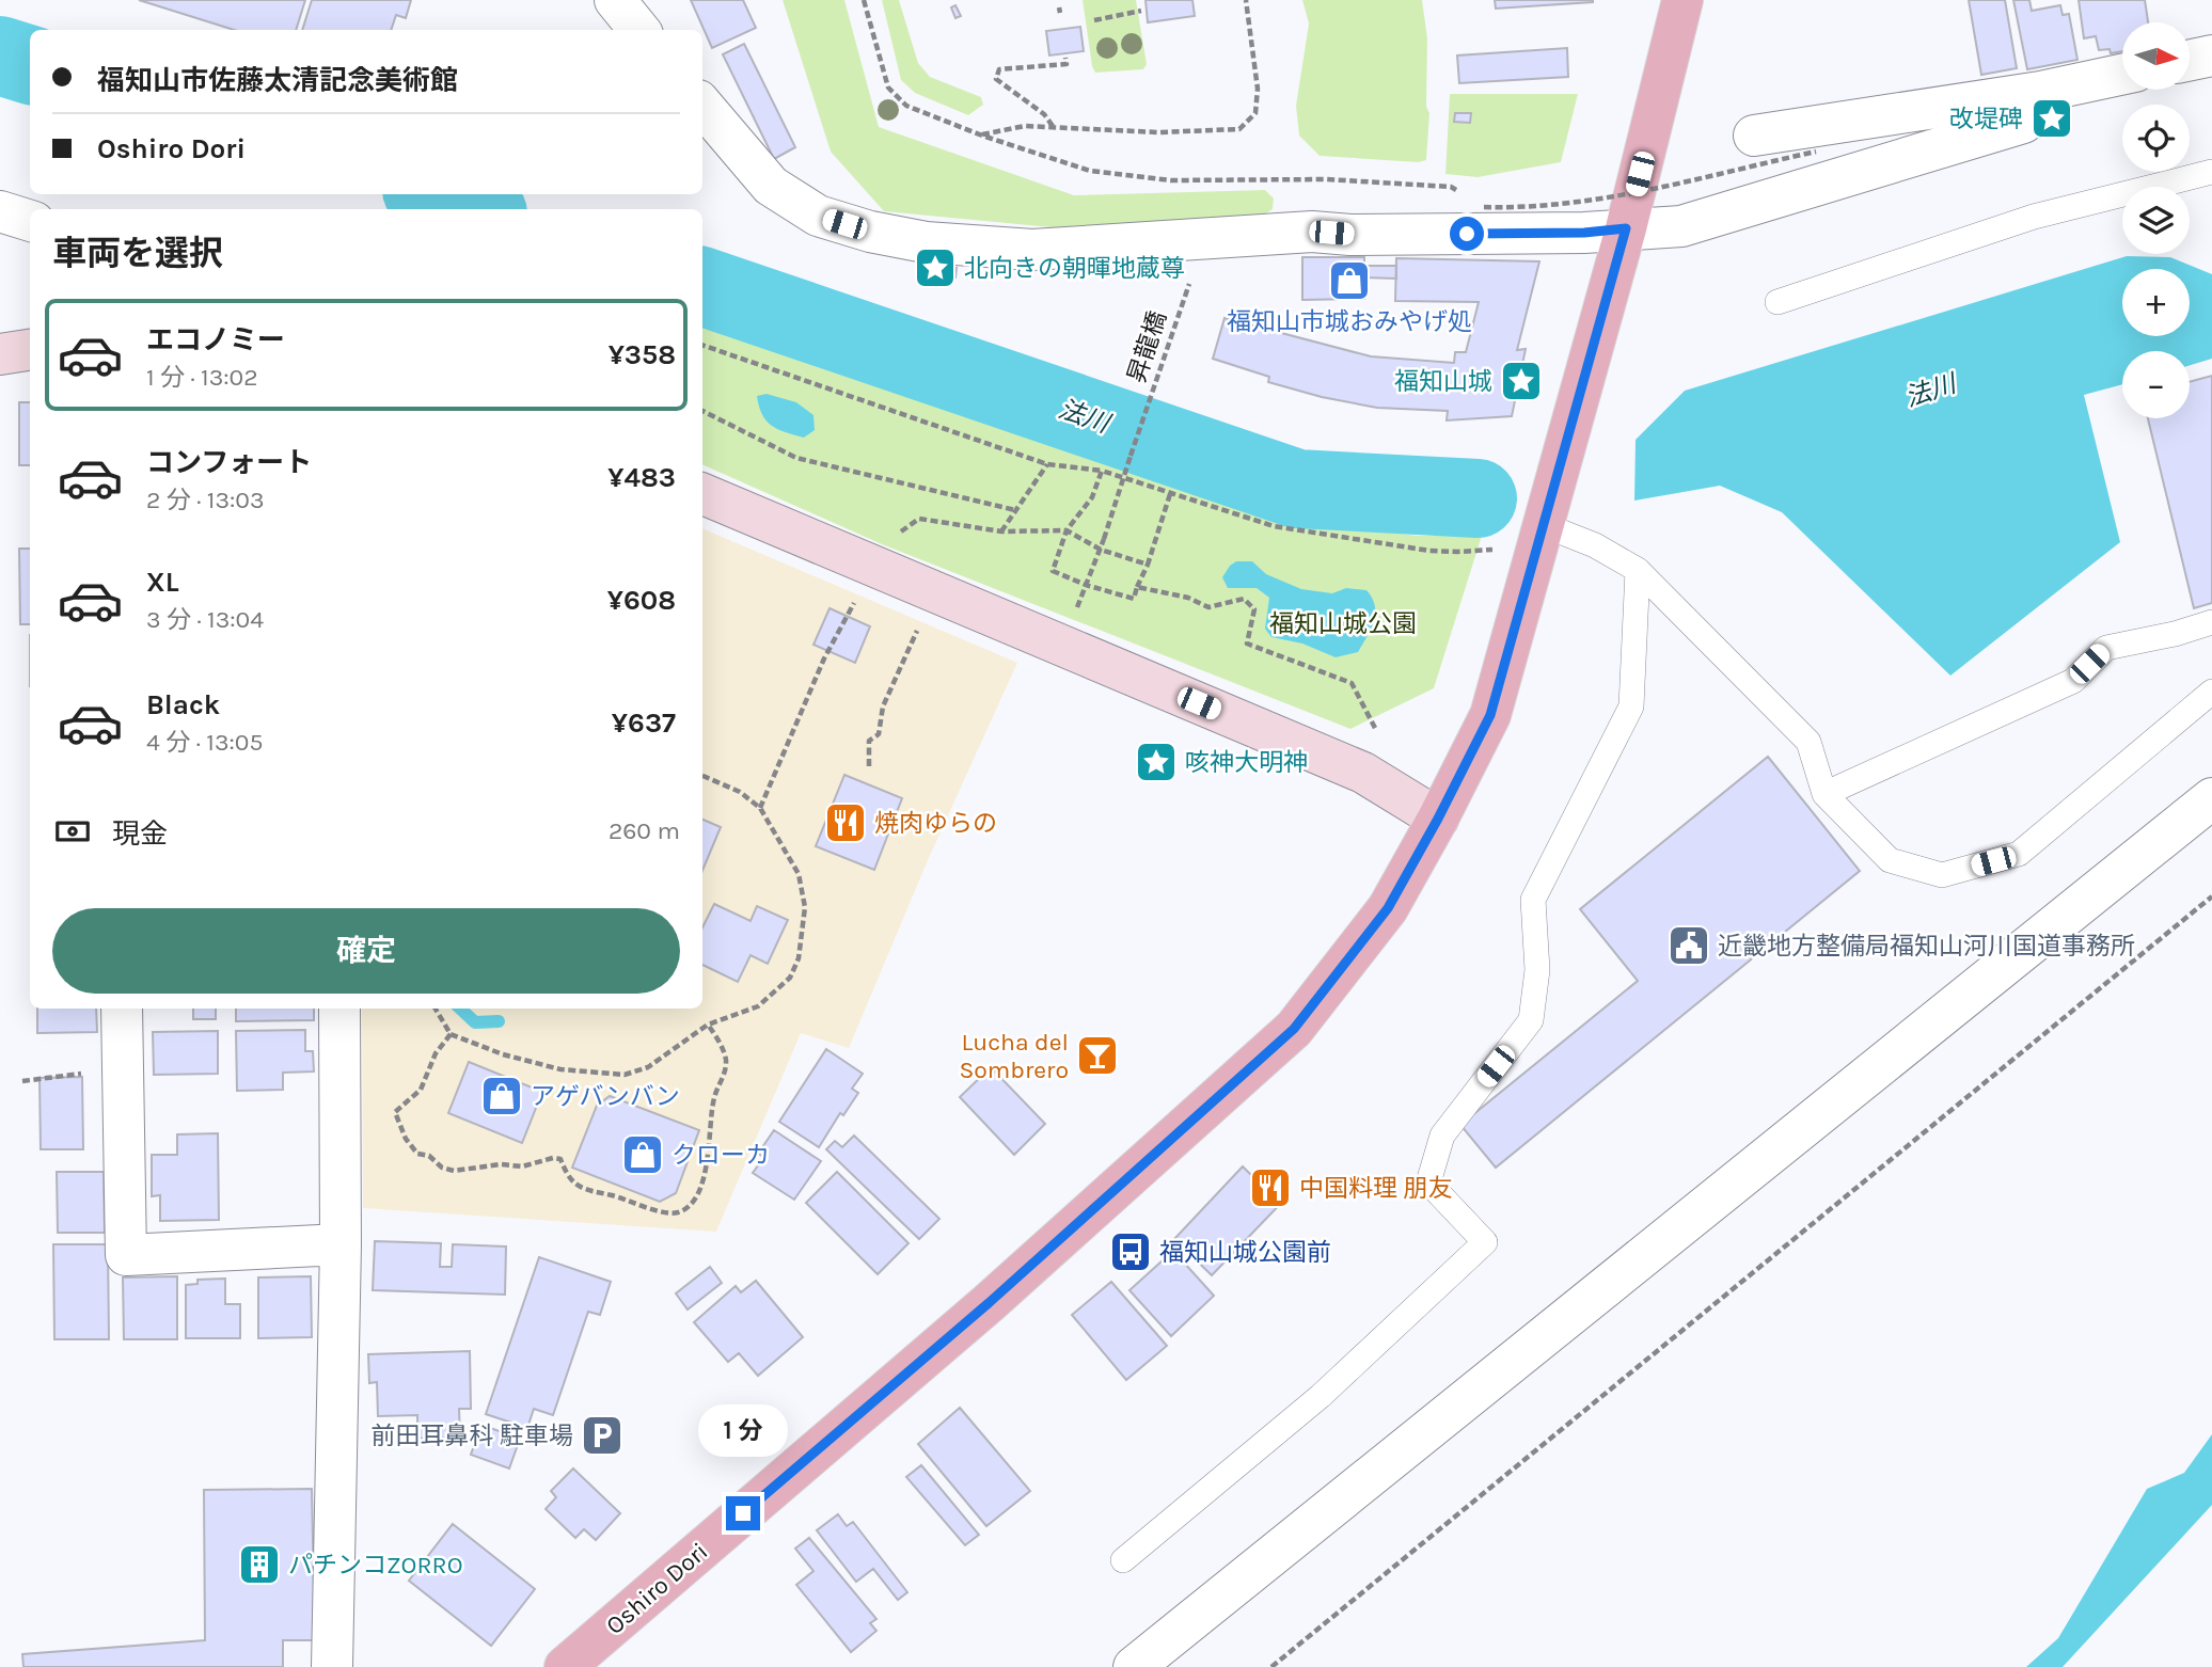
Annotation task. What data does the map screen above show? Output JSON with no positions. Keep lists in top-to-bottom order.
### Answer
{
  "streets": {
    "main road": ["Oshiro Dori"],
    "path": ["昇龍橋"]
  },
  "water": ["法川"],
  "parks": ["福知山城公園"],
  "places": {
    "place": [
      "改堤碑",
      "北向きの朝暉地蔵尊",
      "福知山城",
      "咳神大明神"
    ],
    "shop": ["福知山市城おみやげ処", "アゲバンバン", "クローカ"],
    "restaurant": ["焼肉ゆらの", "中国料理 朋友"],
    "public building": ["近畿地方整備局福知山河川国道事務所"],
    "bar": ["Lucha del Sombrero"],
    "bus stop": ["福知山城公園前"],
    "parking": ["前田耳鼻科 駐車場"],
    "building": ["パチンコZORRO"]
  },
  "north": "right",
  "page": {
    "map_buttons": ["+", "−"],
    "banner": ["福知山市佐藤太清記念美術館", "Oshiro Dori"],
    "heading": "車両を選択",
    "list": [
      {
        "name": "エコノミー",
        "note": "1 分 · 13:02",
        "value": "¥358"
      },
      {
        "name": "コンフォート",
        "note": "2 分 · 13:03",
        "value": "¥483"
      },
      {
        "name": "XL",
        "note": "3 分 · 13:04",
        "value": "¥608"
      },
      {
        "name": "Black",
        "note": "4 分 · 13:05",
        "value": "¥637"
      }
    ],
    "pay": ["現金", "260 m"],
    "buttons": "確定",
    "bubble": "1 分"
  }
}
